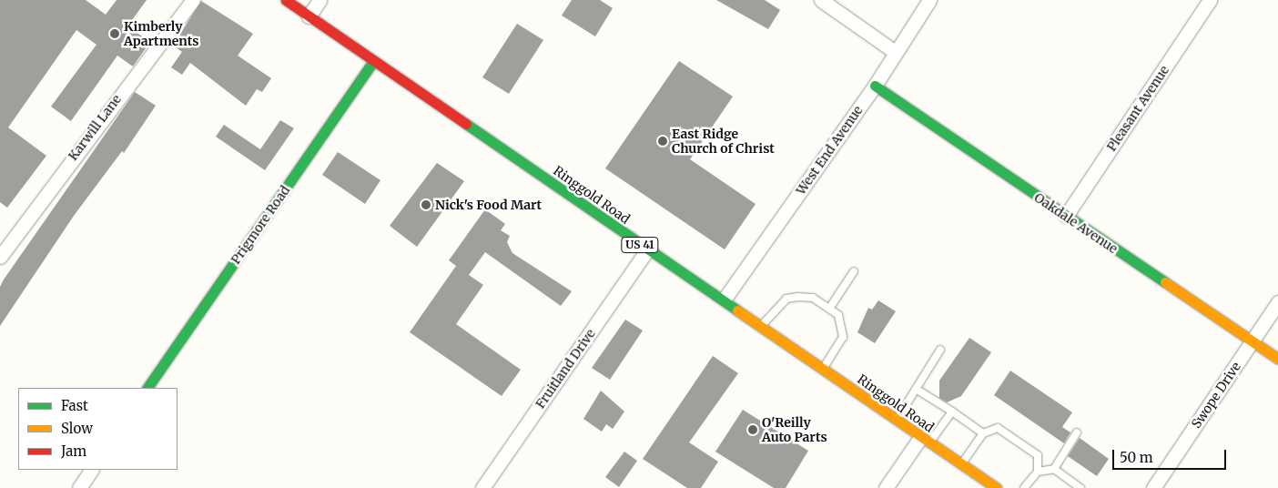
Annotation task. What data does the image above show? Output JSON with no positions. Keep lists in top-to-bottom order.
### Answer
{
  "streets": {
    "street": [
      "Pleasant Avenue",
      "Karwill Lane",
      "West End Avenue",
      "Ringgold Road",
      "Oakdale Avenue",
      "Prigmore Road",
      "US 41",
      "Fruitland Drive",
      "Swope Drive"
    ]
  },
  "crossings": [
    ["Pleasant Avenue", "Oakdale Avenue"],
    ["West End Avenue", "Ringgold Road"],
    ["West End Avenue", "Oakdale Avenue"],
    ["Ringgold Road", "Prigmore Road"],
    ["Ringgold Road", "Fruitland Drive"],
    ["Oakdale Avenue", "Swope Drive"]
  ],
  "places": [
    "Kimberly Apartments",
    "East Ridge Church of Christ",
    "Nick's Food Mart",
    "O'Reilly Auto Parts"
  ],
  "legend": ["Fast", "Slow", "Jam"],
  "scale_bar": "50 m"
}
